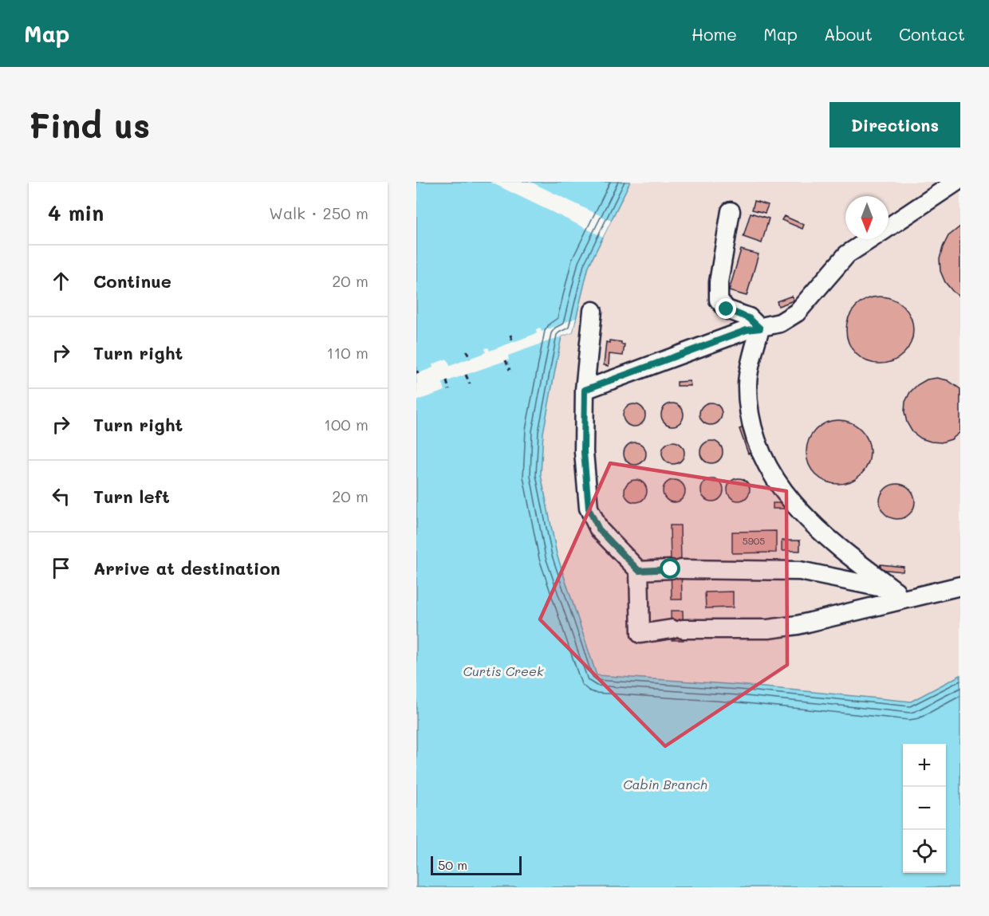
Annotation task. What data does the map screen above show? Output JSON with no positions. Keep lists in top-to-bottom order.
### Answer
{
  "water": ["Curtis Creek", "Cabin Branch"],
  "house_numbers": ["5905"],
  "scale_bar": "50 m",
  "north": "bottom",
  "page": {
    "header": "Map",
    "nav": [
      "Home",
      "Map",
      "About",
      "Contact"
    ],
    "buttons": "Directions",
    "title": "Find us",
    "heading": ["4 min", "Walk · 250 m"],
    "list": [
      ["Continue", "20 m"],
      ["Turn right", "110 m"],
      ["Turn right", "100 m"],
      ["Turn left", "20 m"],
      "Arrive at destination"
    ],
    "map_buttons": ["+", "−"],
    "scale": "50 m"
  }
}
